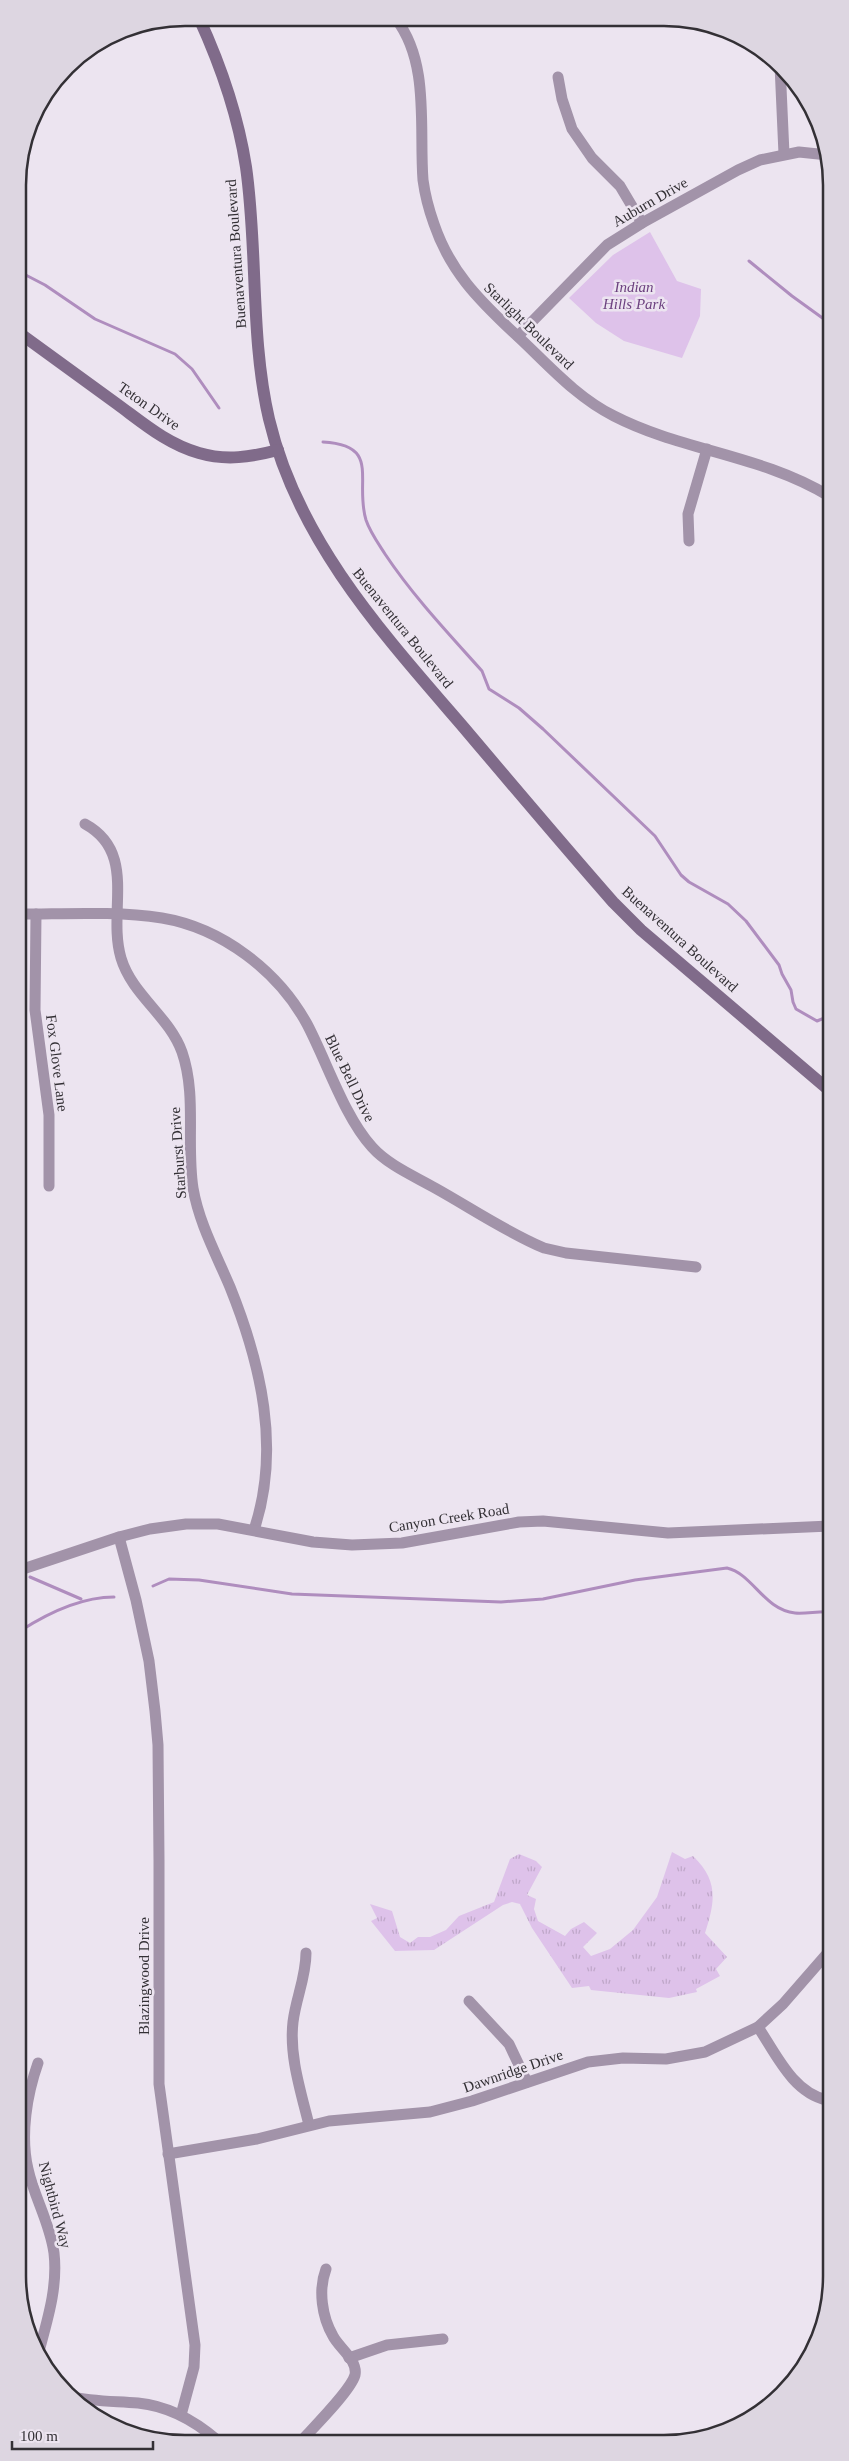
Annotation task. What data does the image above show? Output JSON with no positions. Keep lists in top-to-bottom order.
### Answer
{
  "streets": {
    "main road": ["Buenaventura Boulevard", "Teton Drive"],
    "street": [
      "Auburn Drive",
      "Starlight Boulevard",
      "Fox Glove Lane",
      "Blue Bell Drive",
      "Starburst Drive",
      "Canyon Creek Road",
      "Blazingwood Drive",
      "Dawnridge Drive",
      "Nightbird Way"
    ]
  },
  "crossings": [
    ["Auburn Drive", "Starlight Boulevard"],
    ["Buenaventura Boulevard", "Teton Drive"],
    ["Fox Glove Lane", "Blue Bell Drive"],
    ["Blue Bell Drive", "Starburst Drive"],
    ["Starburst Drive", "Canyon Creek Road"],
    ["Canyon Creek Road", "Blazingwood Drive"],
    ["Blazingwood Drive", "Dawnridge Drive"]
  ],
  "parks": ["Indian Hills Park"],
  "scale_bar": "100 m"
}
